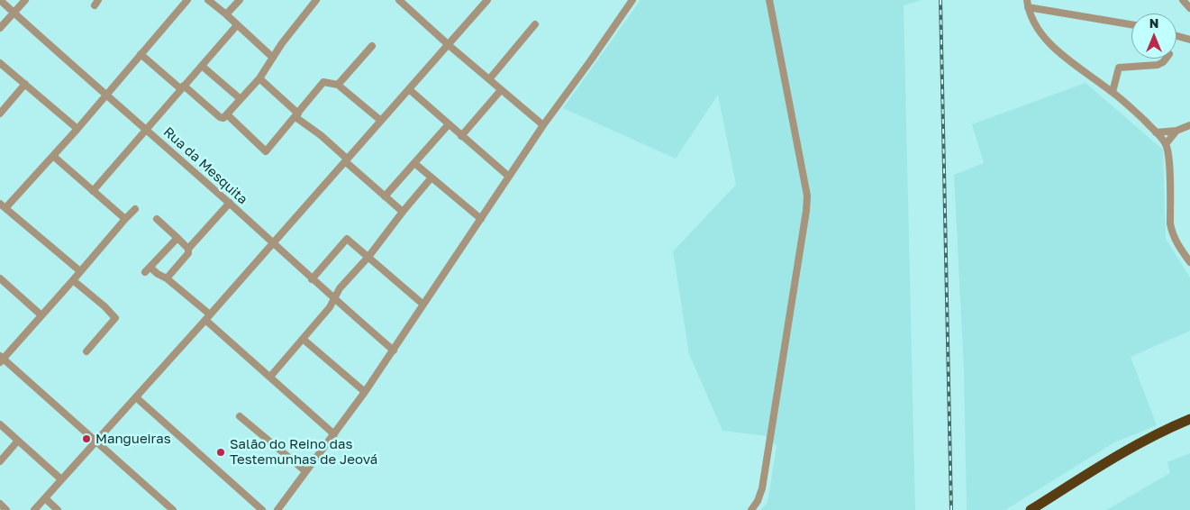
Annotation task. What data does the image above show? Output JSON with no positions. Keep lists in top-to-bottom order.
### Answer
{
  "streets": {
    "street": ["Rua da Mesquita"]
  },
  "places": ["Mangueiras", "Salão do Reino das Testemunhas de Jeová"],
  "north": "top"
}
